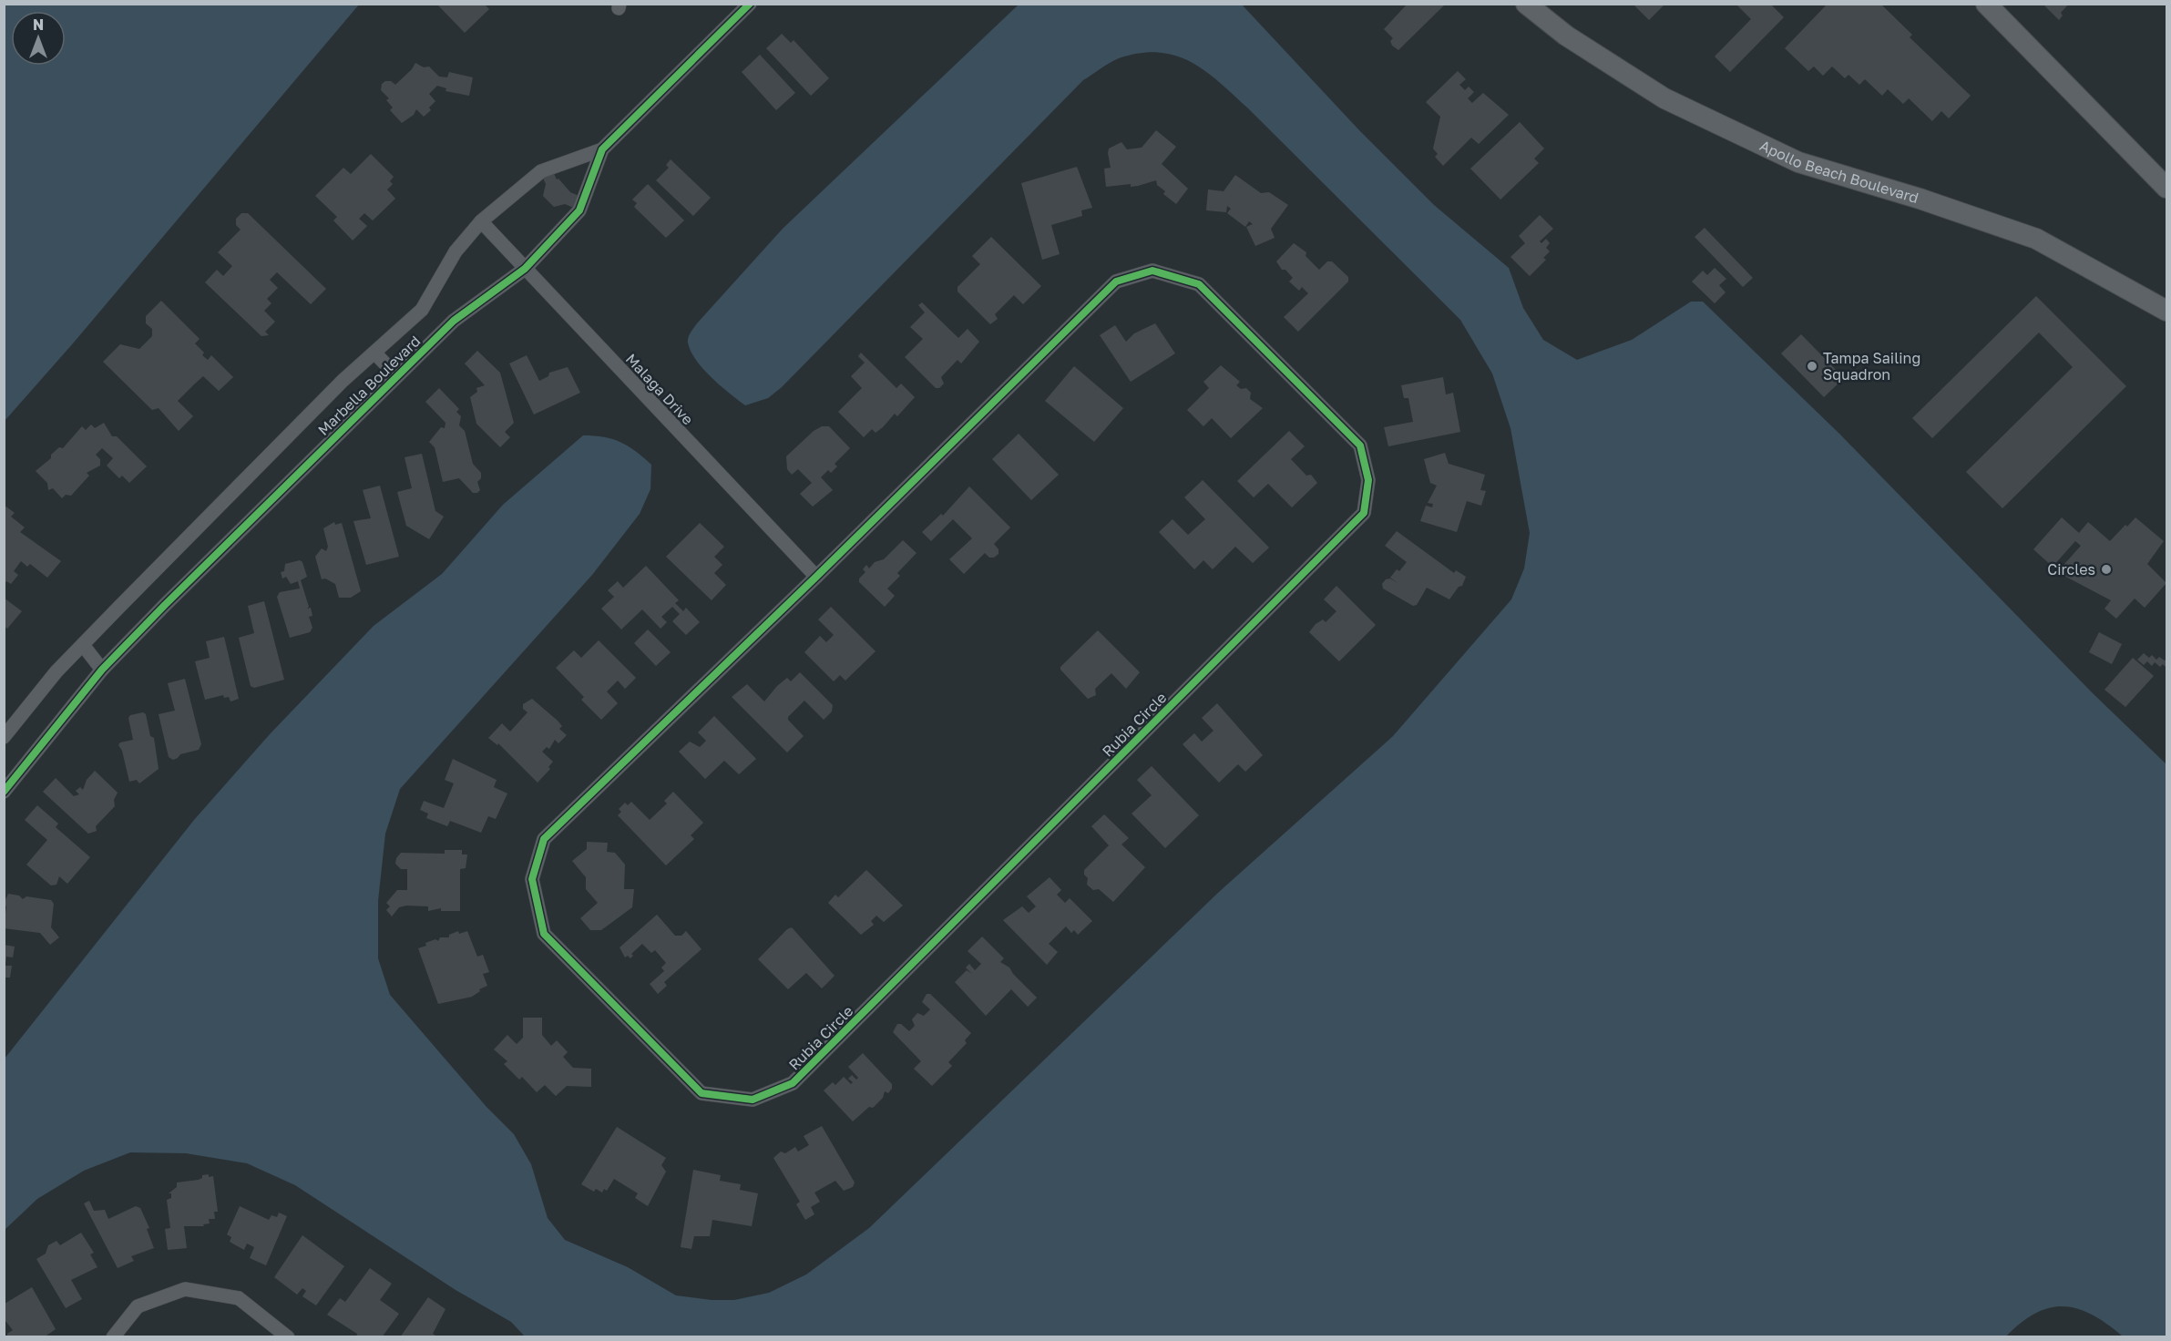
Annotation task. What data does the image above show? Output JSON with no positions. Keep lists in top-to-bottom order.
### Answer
{
  "streets": {
    "main road": ["Apollo Beach Boulevard"],
    "street": ["Marbella Boulevard", "Malaga Drive", "Rubia Circle"]
  },
  "crossings": [
    ["Marbella Boulevard", "Malaga Drive"],
    ["Malaga Drive", "Rubia Circle"]
  ],
  "places": ["Tampa Sailing Squadron", "Circles"],
  "north": "top"
}
